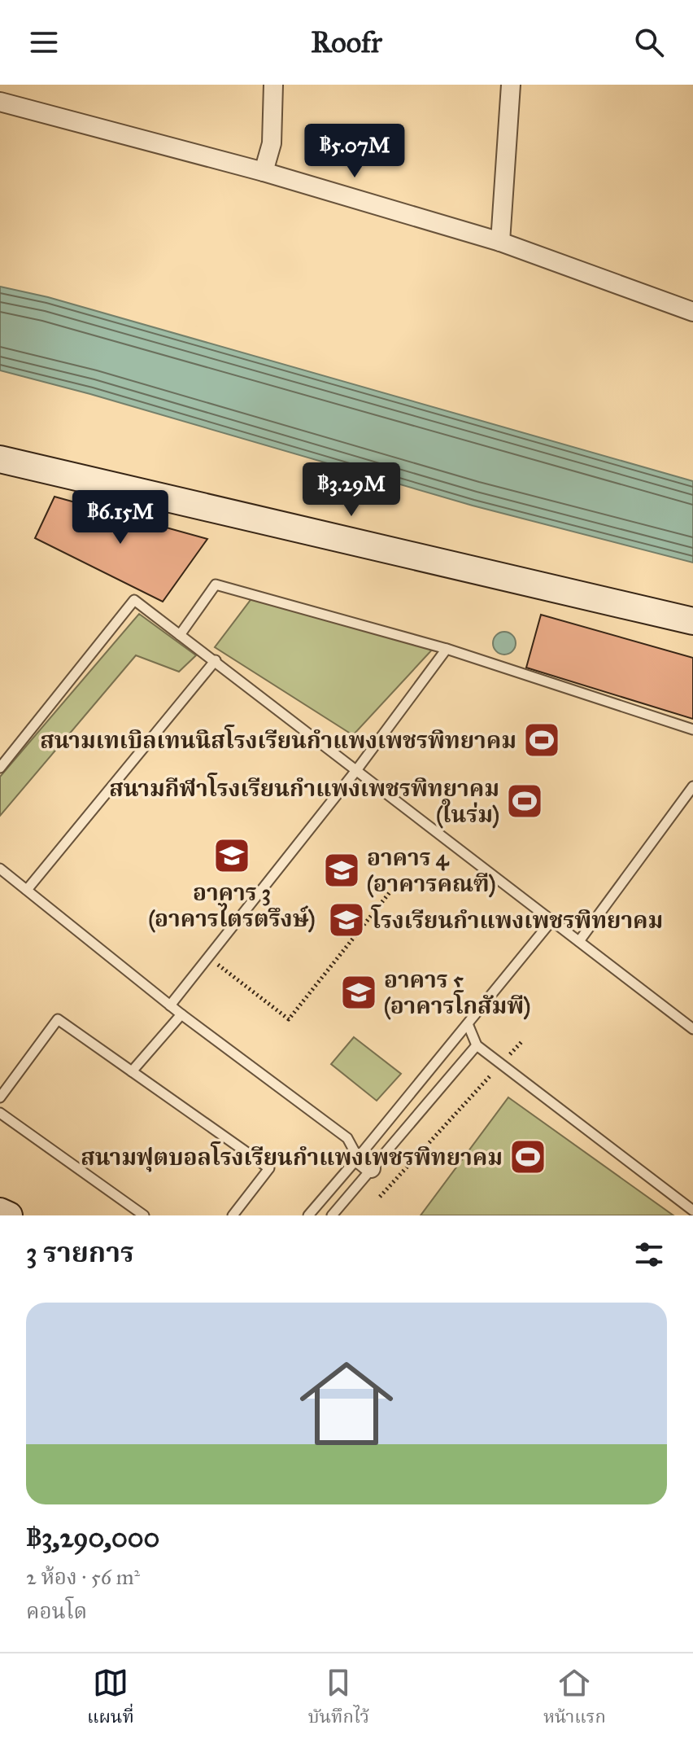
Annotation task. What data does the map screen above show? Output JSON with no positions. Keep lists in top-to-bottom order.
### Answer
{
  "places": {
    "sports": ["สนามเทเบิลเทนนิสโรงเรียนกำแพงเพชรพิทยาคม", "สนามกีฬาโรงเรียนกำแพงเพชรพิทยาคม (ในร่ม)", "สนามฟุตบอลโรงเรียนกำแพงเพชรพิทยาคม"],
    "school or university": [
      "อาคาร 3 (อาคารไตรตรึงษ์)",
      "อาคาร 4 (อาคารคณฑี)",
      "โรงเรียนกำแพงเพชรพิทยาคม",
      "อาคาร 5 (อาคารโกสัมพี)"
    ]
  },
  "page": {
    "header": "Roofr",
    "price": ["฿5.07M", "฿3.29M", "฿6.15M"],
    "heading": "3 รายการ",
    "list": [
      {
        "name": "฿3,290,000",
        "note": "2 ห้อง · 56 m² · คอนโด"
      }
    ],
    "tabs": ["แผนที่", "บันทึกไว้", "หน้าแรก"]
  }
}
